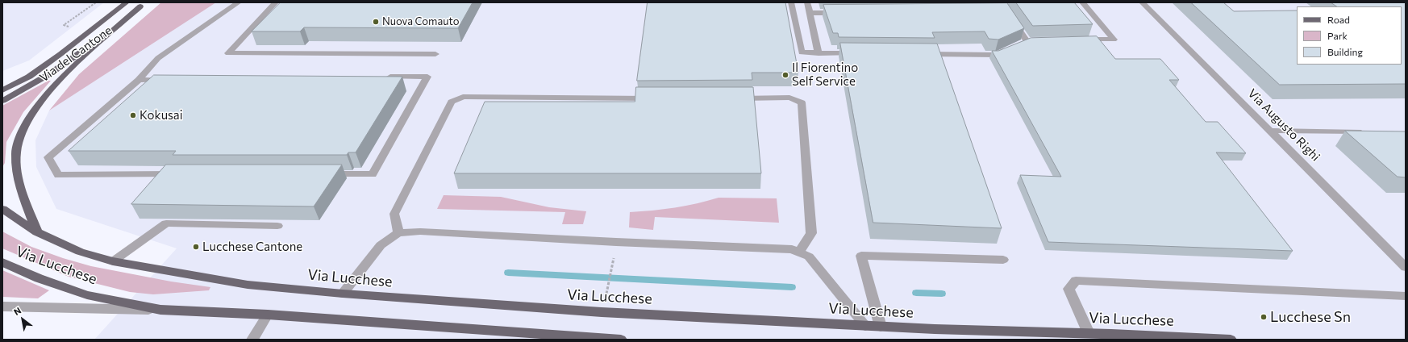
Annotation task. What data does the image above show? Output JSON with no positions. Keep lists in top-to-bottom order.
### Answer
{
  "streets": {
    "main road": ["Via del Cantone", "Via Lucchese"],
    "street": ["Via Augusto Righi"]
  },
  "places": [
    "Nuova Comauto",
    "Il Fiorentino Self Service",
    "Kokusai",
    "Lucchese Cantone",
    "Lucchese Sn"
  ],
  "legend": ["Road", "Park", "Building"],
  "north": "top left"
}
